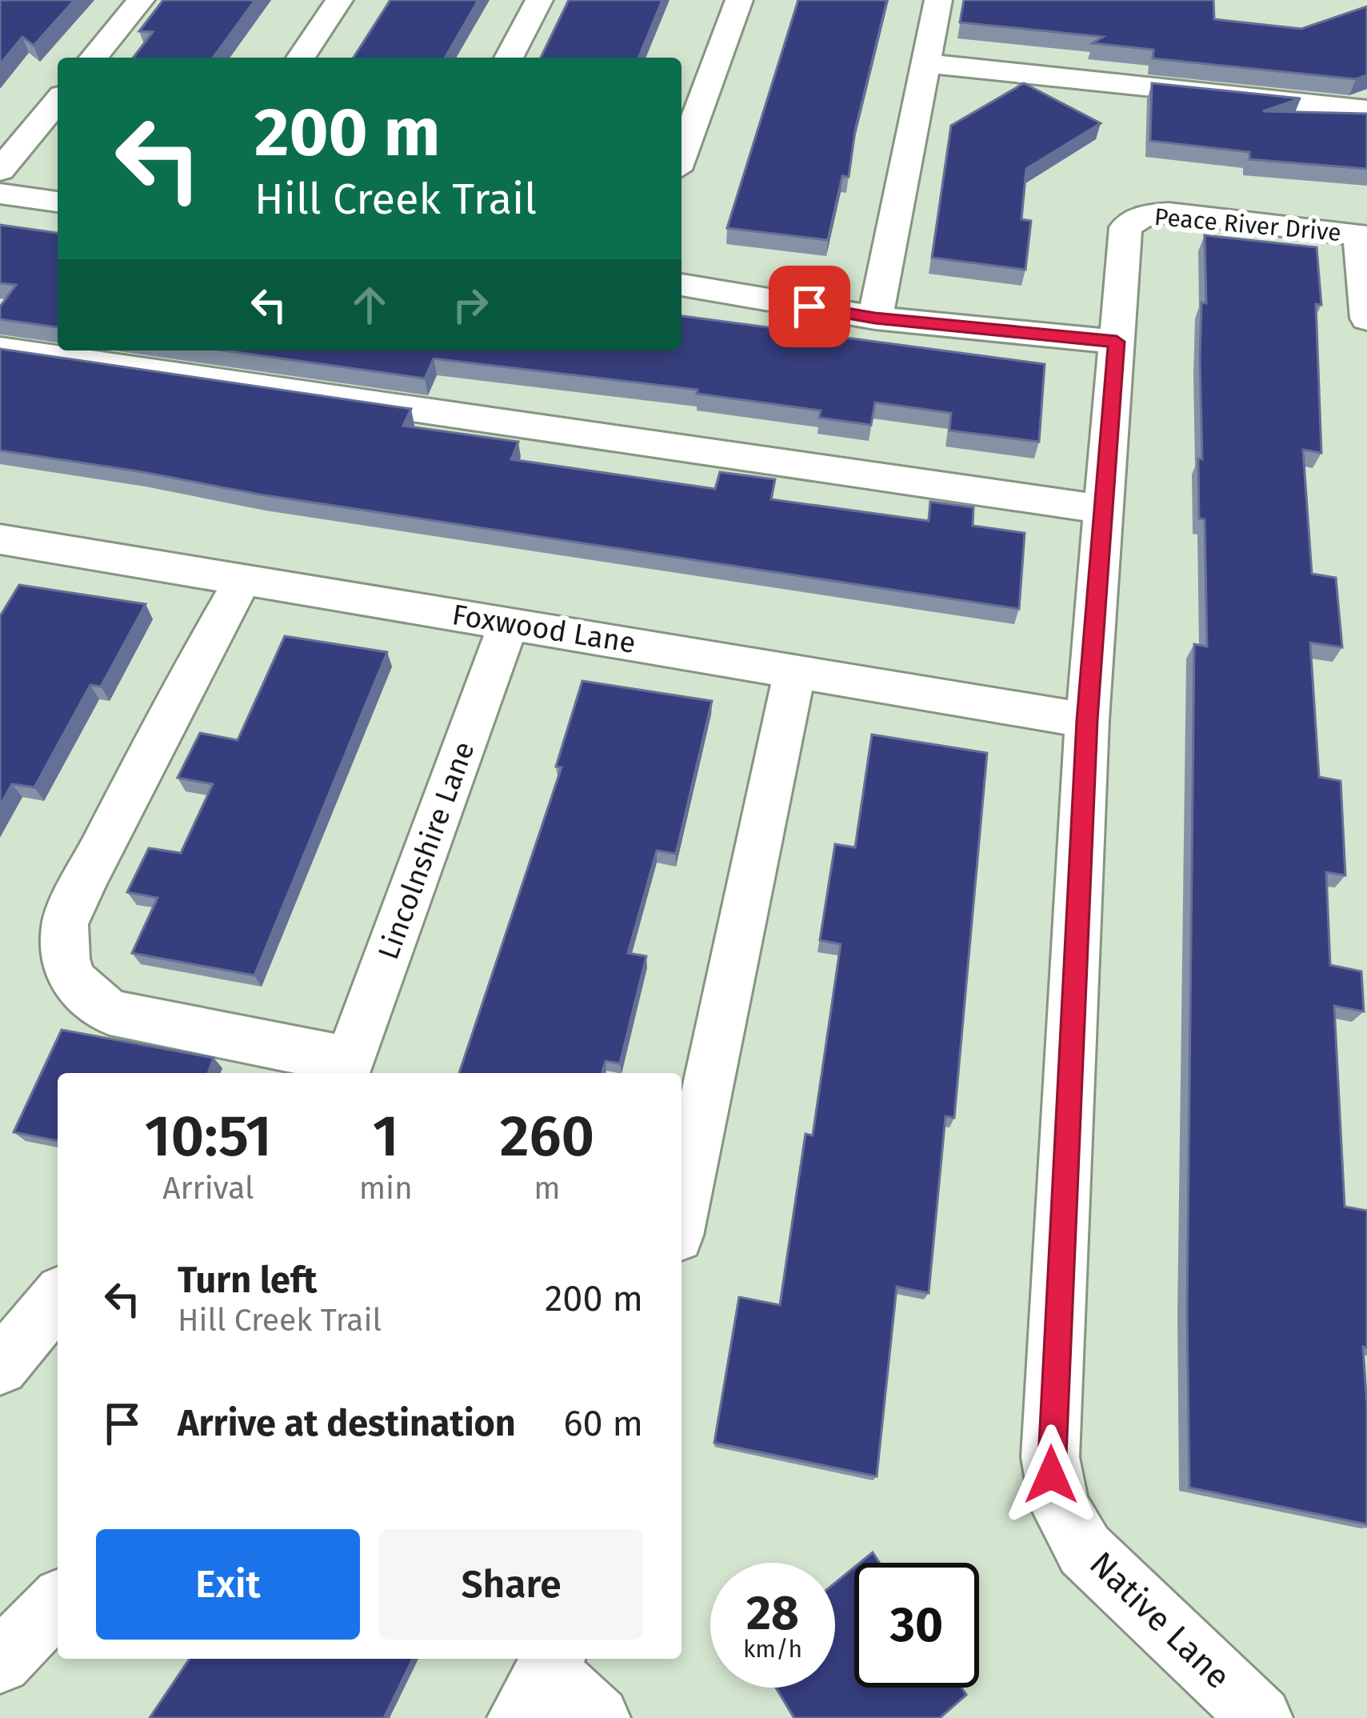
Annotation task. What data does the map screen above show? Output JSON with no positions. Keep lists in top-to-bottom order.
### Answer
{
  "streets": {
    "street": [
      "Peace River Drive",
      "Foxwood Lane",
      "Lincolnshire Lane",
      "Native Lane"
    ]
  },
  "crossings": [
    ["Peace River Drive", "Native Lane"],
    ["Foxwood Lane", "Lincolnshire Lane"],
    ["Foxwood Lane", "Native Lane"]
  ],
  "page": {
    "turn": ["200 m", "Hill Creek Trail"],
    "eta": [
      "10:51",
      "Arrival",
      "1",
      "min",
      "260",
      "m"
    ],
    "list": [
      {
        "name": "Turn left",
        "note": "Hill Creek Trail",
        "value": "200 m"
      },
      {
        "name": "Arrive at destination",
        "value": "60 m"
      }
    ],
    "buttons": ["Exit", "Share"],
    "speed": "28 km/h",
    "limit": "30"
  }
}
